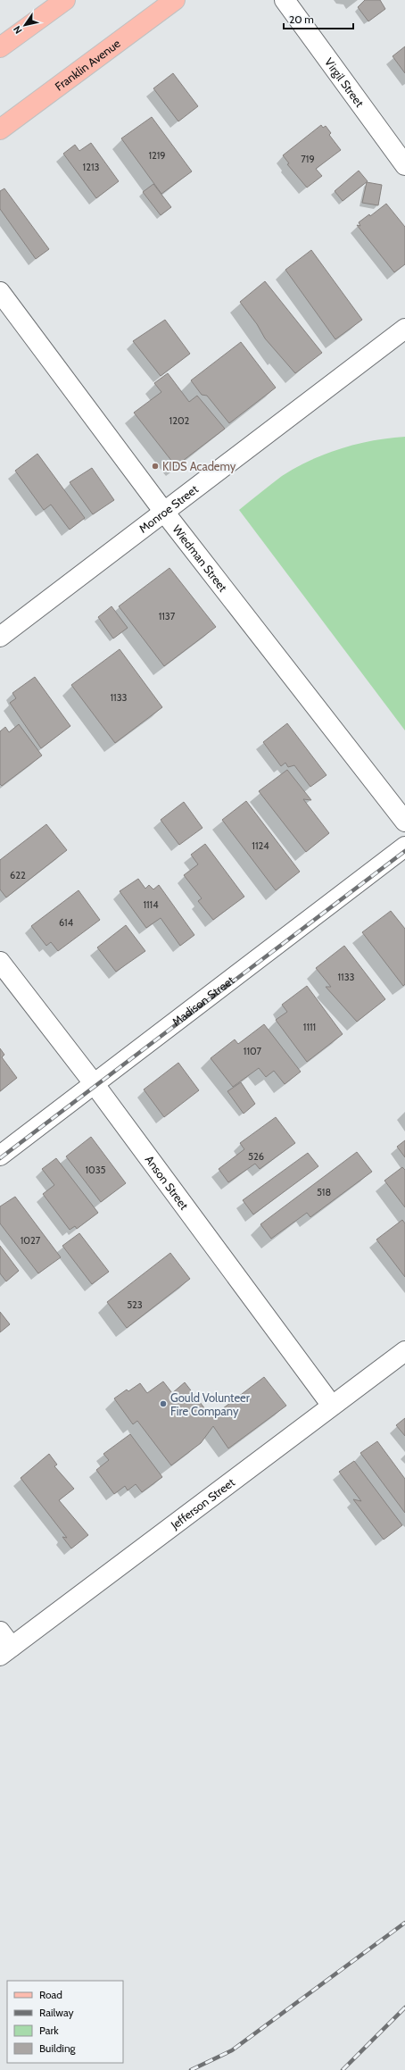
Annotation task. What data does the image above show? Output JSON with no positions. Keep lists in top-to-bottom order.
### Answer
{
  "streets": {
    "main road": ["Franklin Avenue"],
    "street": [
      "Virgil Street",
      "Monroe Street",
      "Wiedman Street",
      "Madison Street",
      "Anson Street",
      "Jefferson Street"
    ]
  },
  "crossings": [
    ["Monroe Street", "Wiedman Street"],
    ["Madison Street", "Anson Street"],
    ["Anson Street", "Jefferson Street"]
  ],
  "places": ["KIDS Academy", "Gould Volunteer Fire Company"],
  "house_numbers": [
    "1219",
    "719",
    "1213",
    "1202",
    "1137",
    "1133",
    "1124",
    "622",
    "1114",
    "614",
    "1133",
    "1111",
    "1107",
    "526",
    "1035",
    "518",
    "1027",
    "523"
  ],
  "legend": [
    "Road",
    "Railway",
    "Park",
    "Building"
  ],
  "scale_bar": "20 m",
  "north": "bottom left"
}
